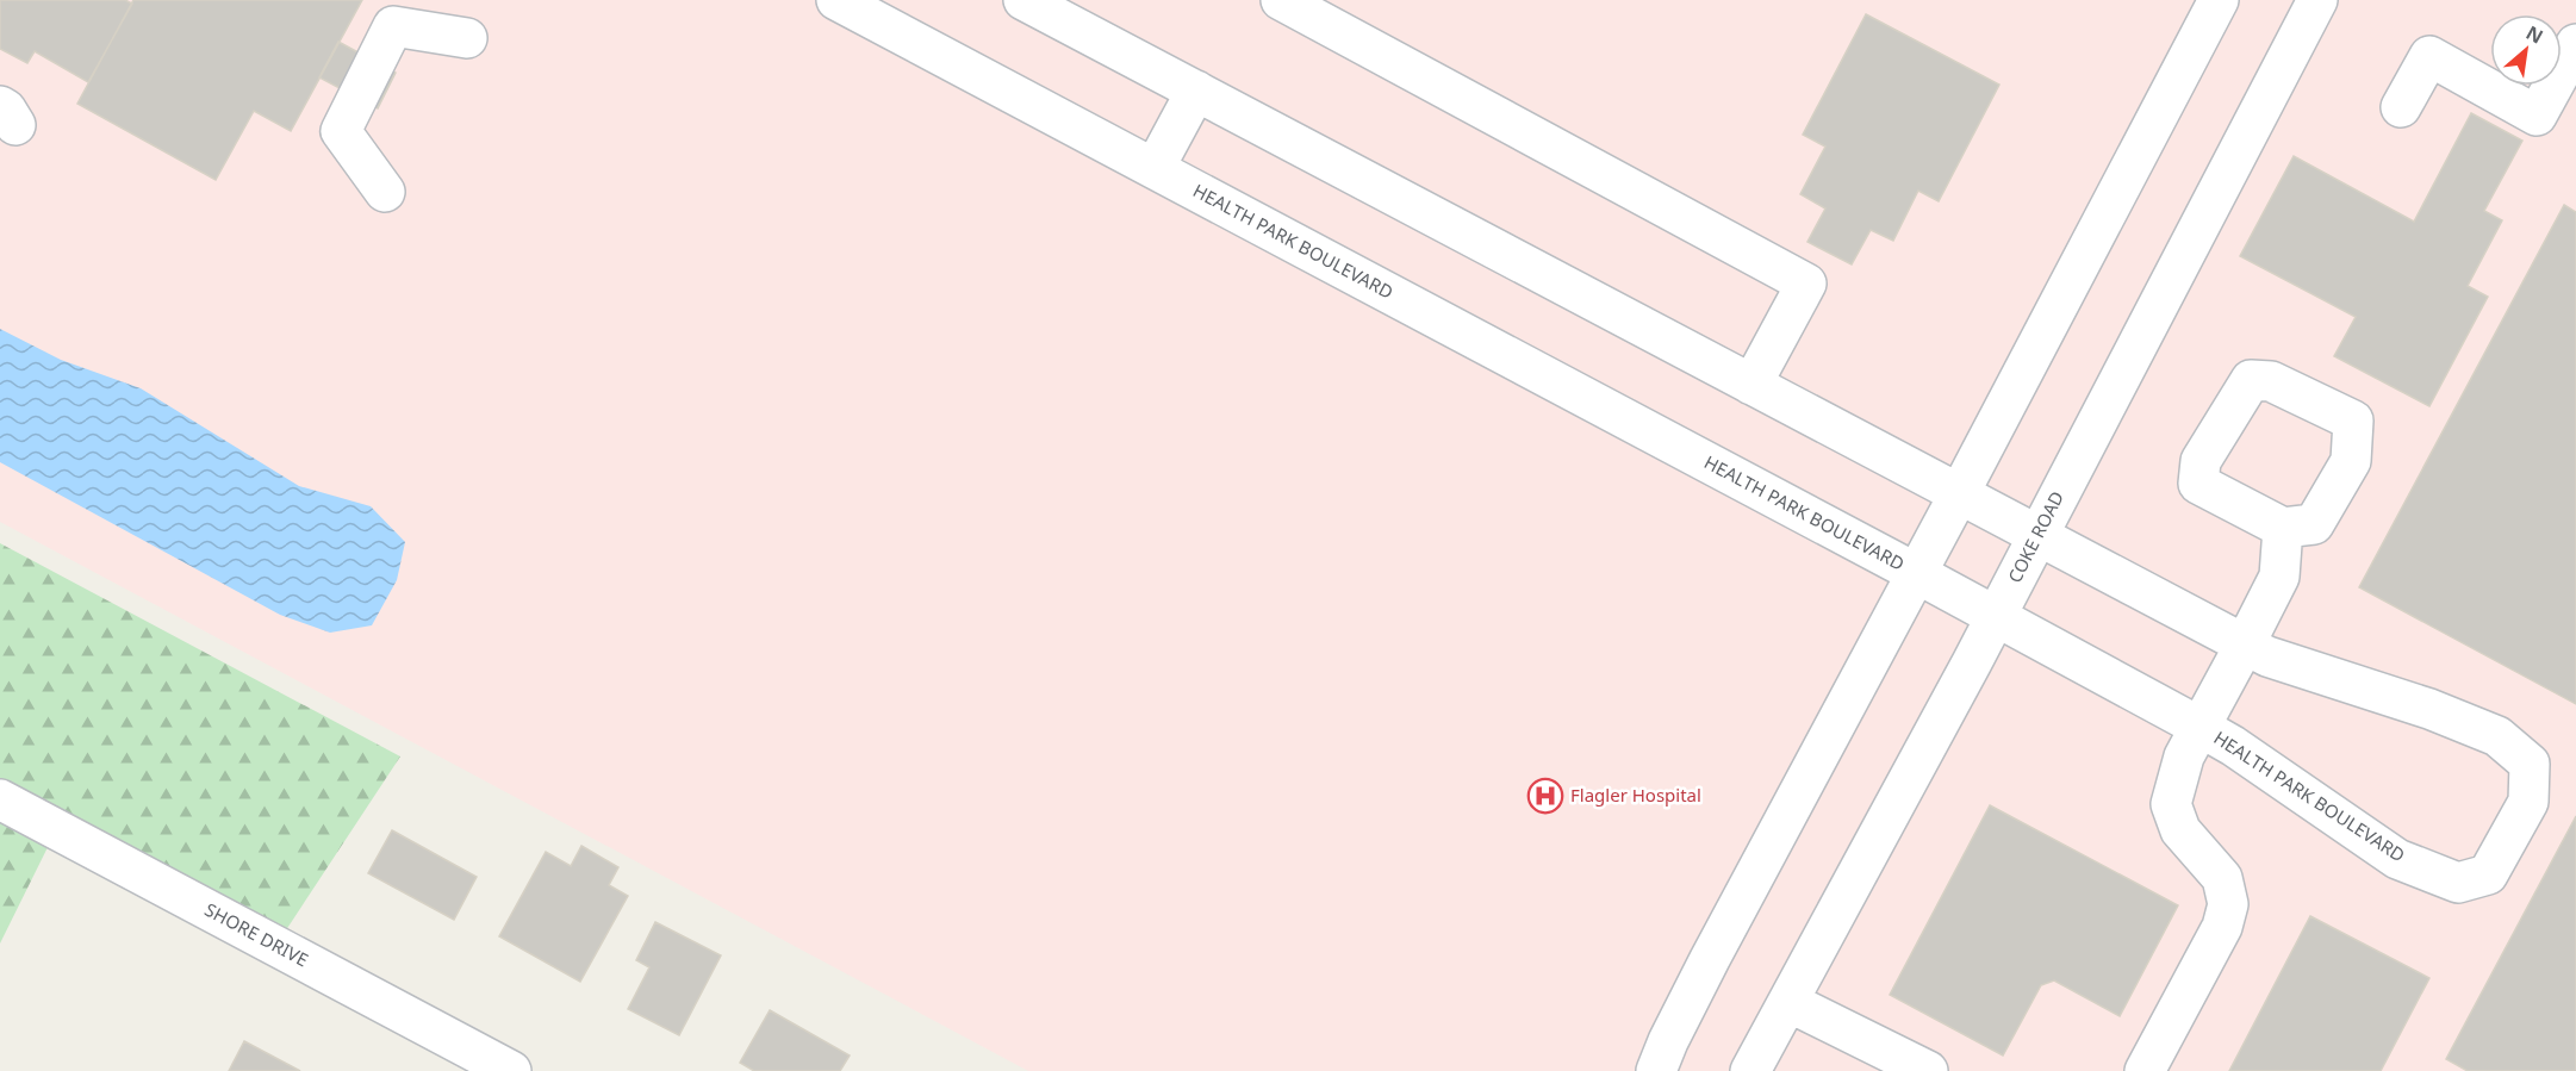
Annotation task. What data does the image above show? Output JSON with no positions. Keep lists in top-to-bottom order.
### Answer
{
  "streets": {
    "street": ["HEALTH PARK BOULEVARD", "COKE ROAD", "SHORE DRIVE"]
  },
  "crossings": [
    ["HEALTH PARK BOULEVARD", "COKE ROAD"]
  ],
  "places": {
    "hospital": ["Flagler Hospital"]
  },
  "north": "top right"
}
